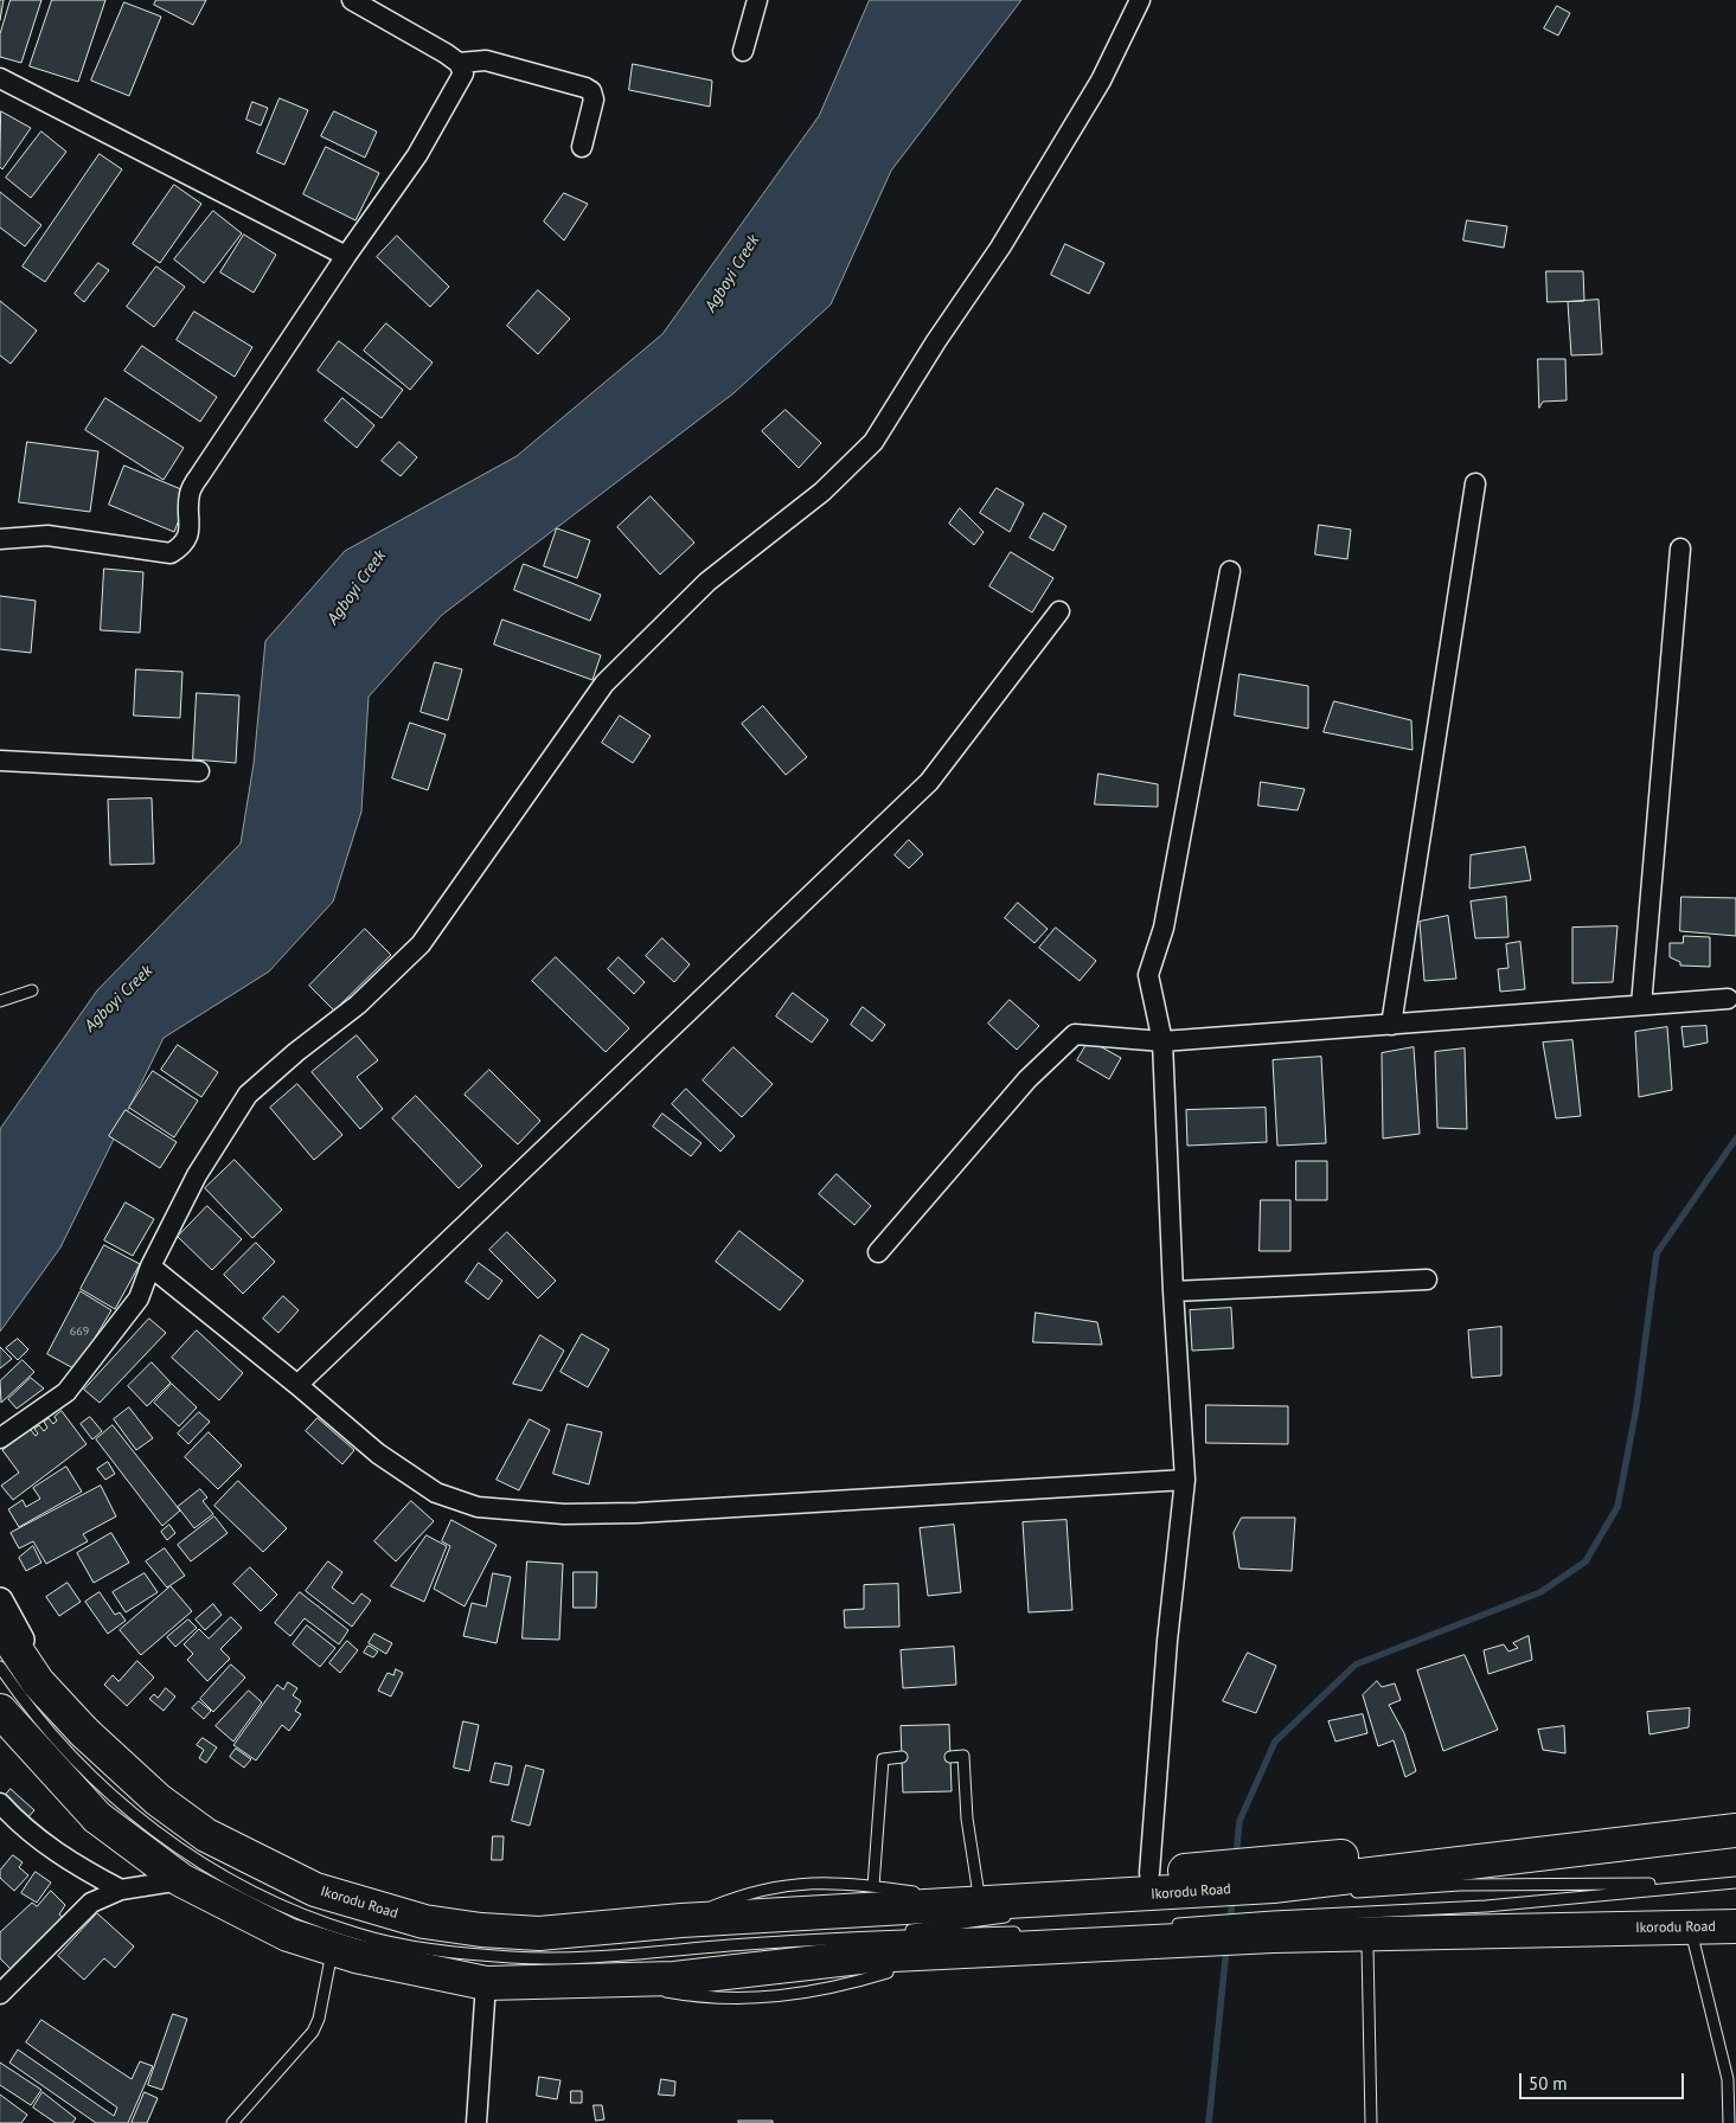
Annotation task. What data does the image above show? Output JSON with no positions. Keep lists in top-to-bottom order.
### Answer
{
  "streets": {
    "highway": ["Ikorodu Road"]
  },
  "water": ["Agboyi Creek"],
  "house_numbers": ["669"],
  "scale_bar": "50 m"
}
